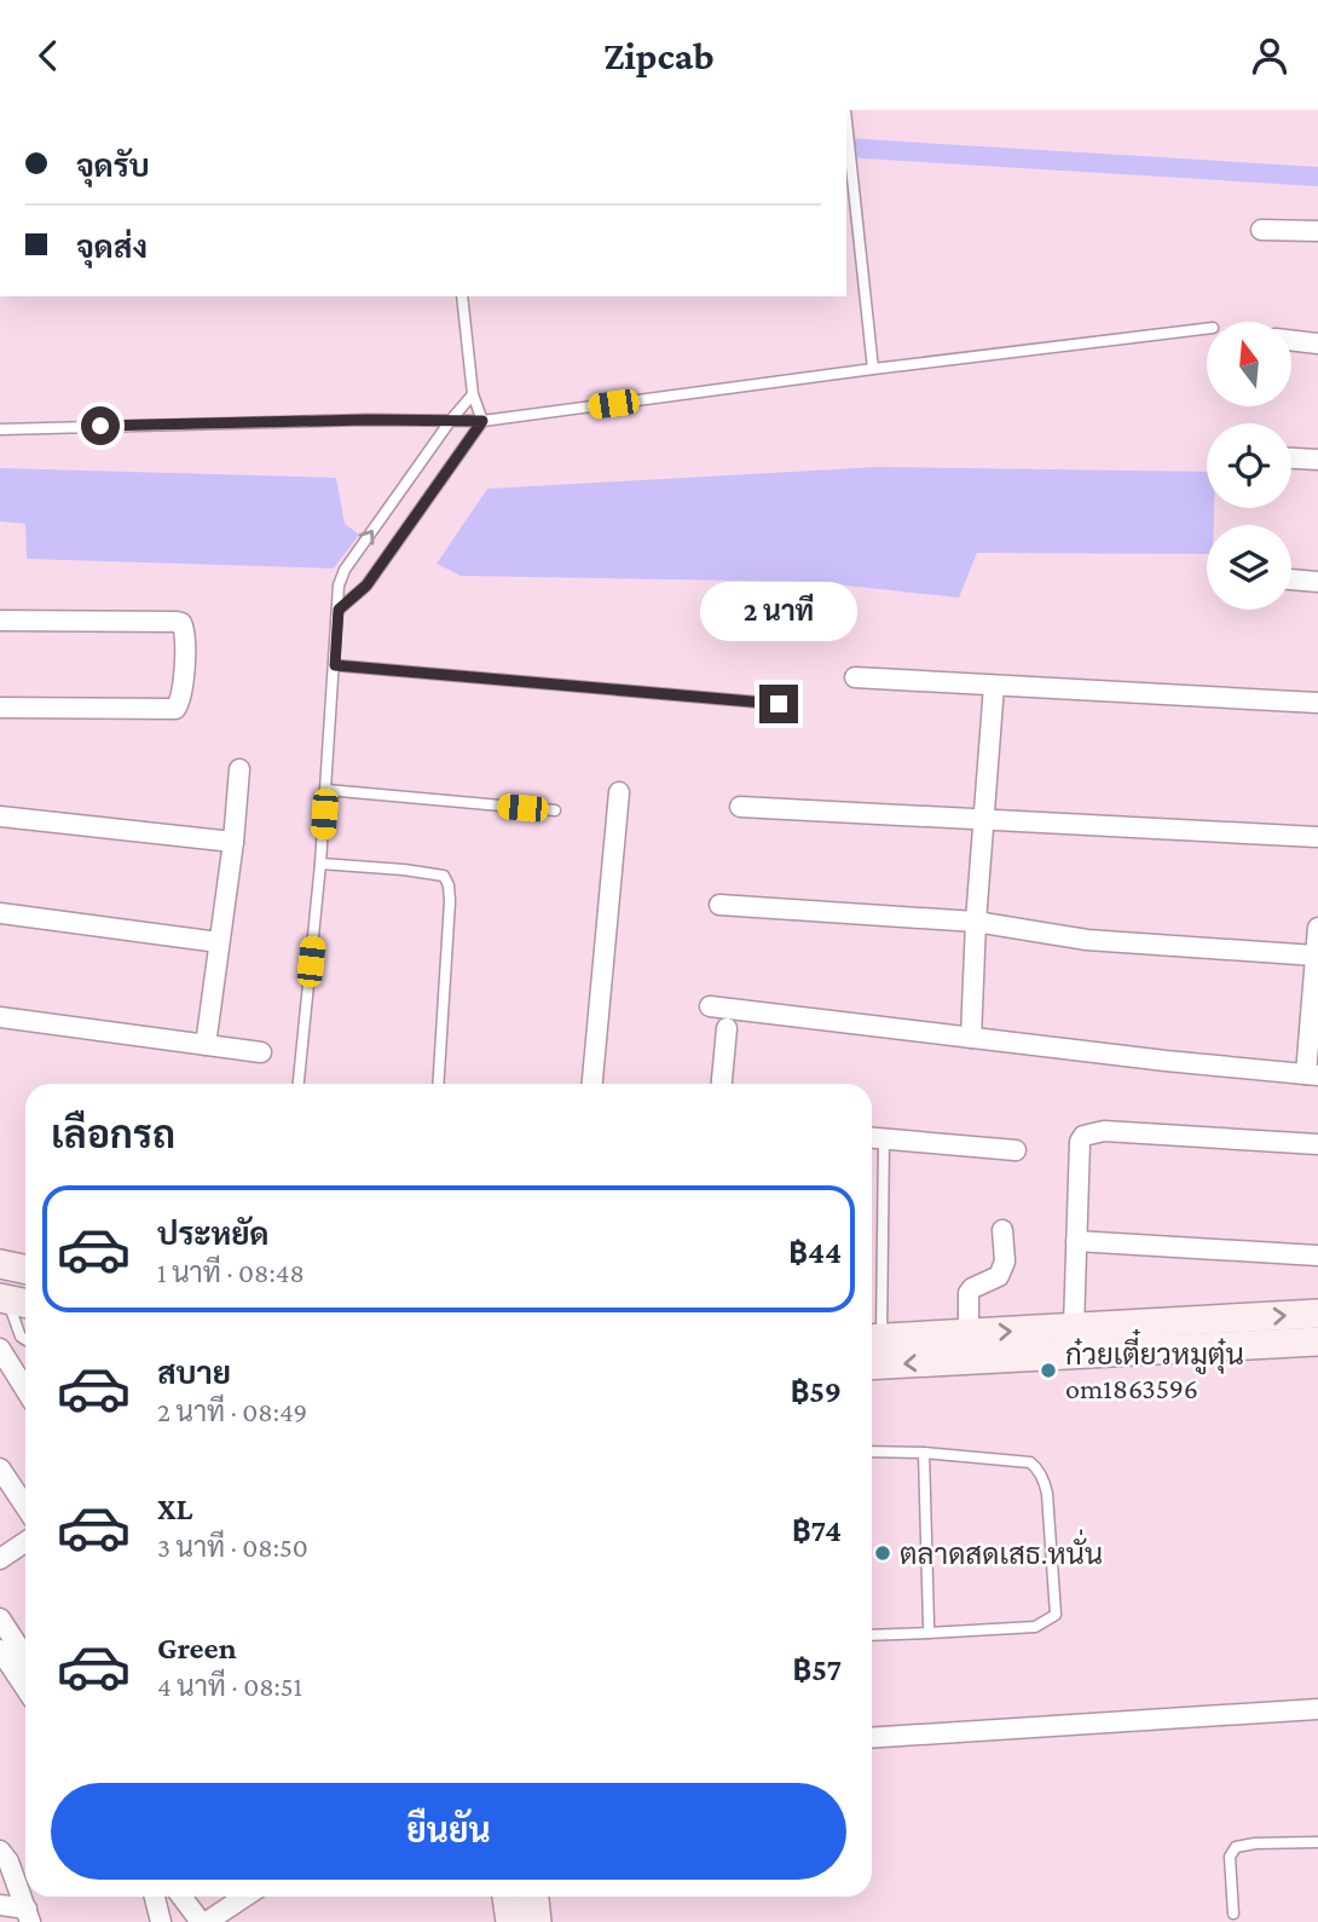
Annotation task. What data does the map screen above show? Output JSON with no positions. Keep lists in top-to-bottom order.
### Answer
{
  "places": ["ก๋วยเตี๋ยวหมูตุ๋น om1863596", "ตลาดสดเสธ.หนั่น"],
  "north": "top",
  "page": {
    "header": "Zipcab",
    "banner": ["จุดรับ", "จุดส่ง"],
    "bubble": "2 นาที",
    "heading": "เลือกรถ",
    "list": [
      {
        "name": "ประหยัด",
        "note": "1 นาที · 08:48",
        "value": "฿44"
      },
      {
        "name": "สบาย",
        "note": "2 นาที · 08:49",
        "value": "฿59"
      },
      {
        "name": "XL",
        "note": "3 นาที · 08:50",
        "value": "฿74"
      },
      {
        "name": "Green",
        "note": "4 นาที · 08:51",
        "value": "฿57"
      }
    ],
    "buttons": "ยืนยัน"
  }
}
